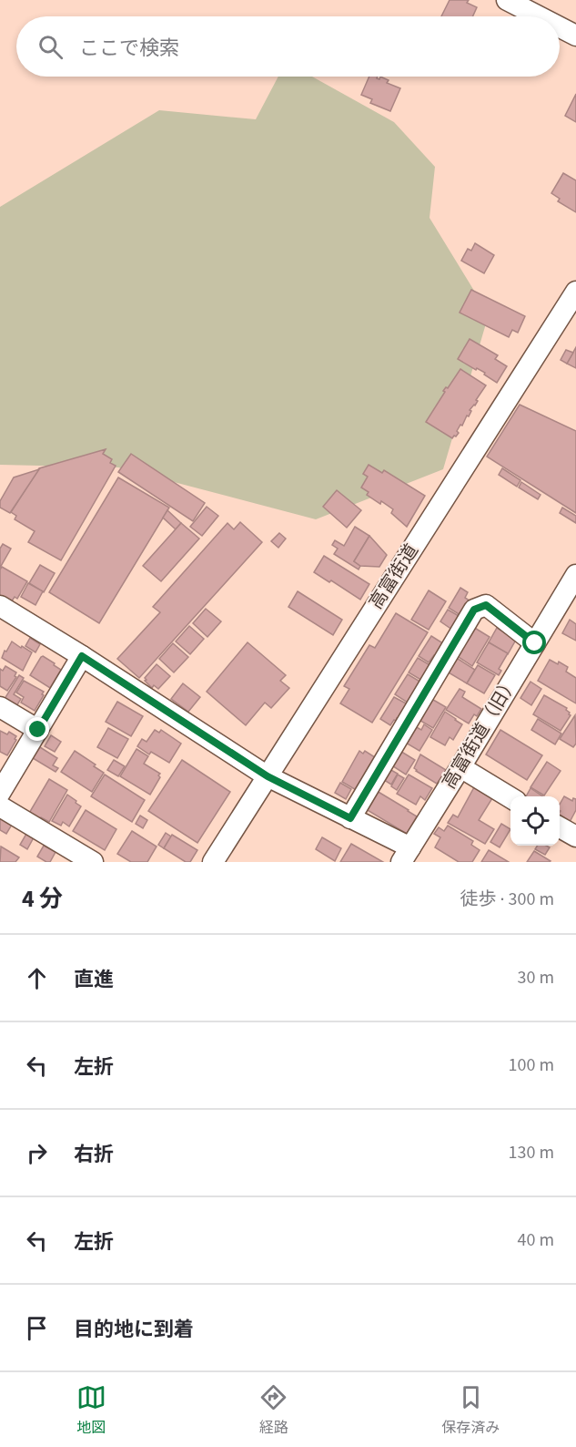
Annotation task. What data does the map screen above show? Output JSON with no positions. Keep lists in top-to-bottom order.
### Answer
{
  "streets": {
    "street": ["高富街道", "高富街道（旧）"]
  },
  "page": {
    "search": "ここで検索",
    "heading": ["4 分", "徒歩 · 300 m"],
    "list": [
      ["直進", "30 m"],
      ["左折", "100 m"],
      ["右折", "130 m"],
      ["左折", "40 m"],
      "目的地に到着"
    ],
    "nav": ["地図", "経路", "保存済み"]
  }
}
